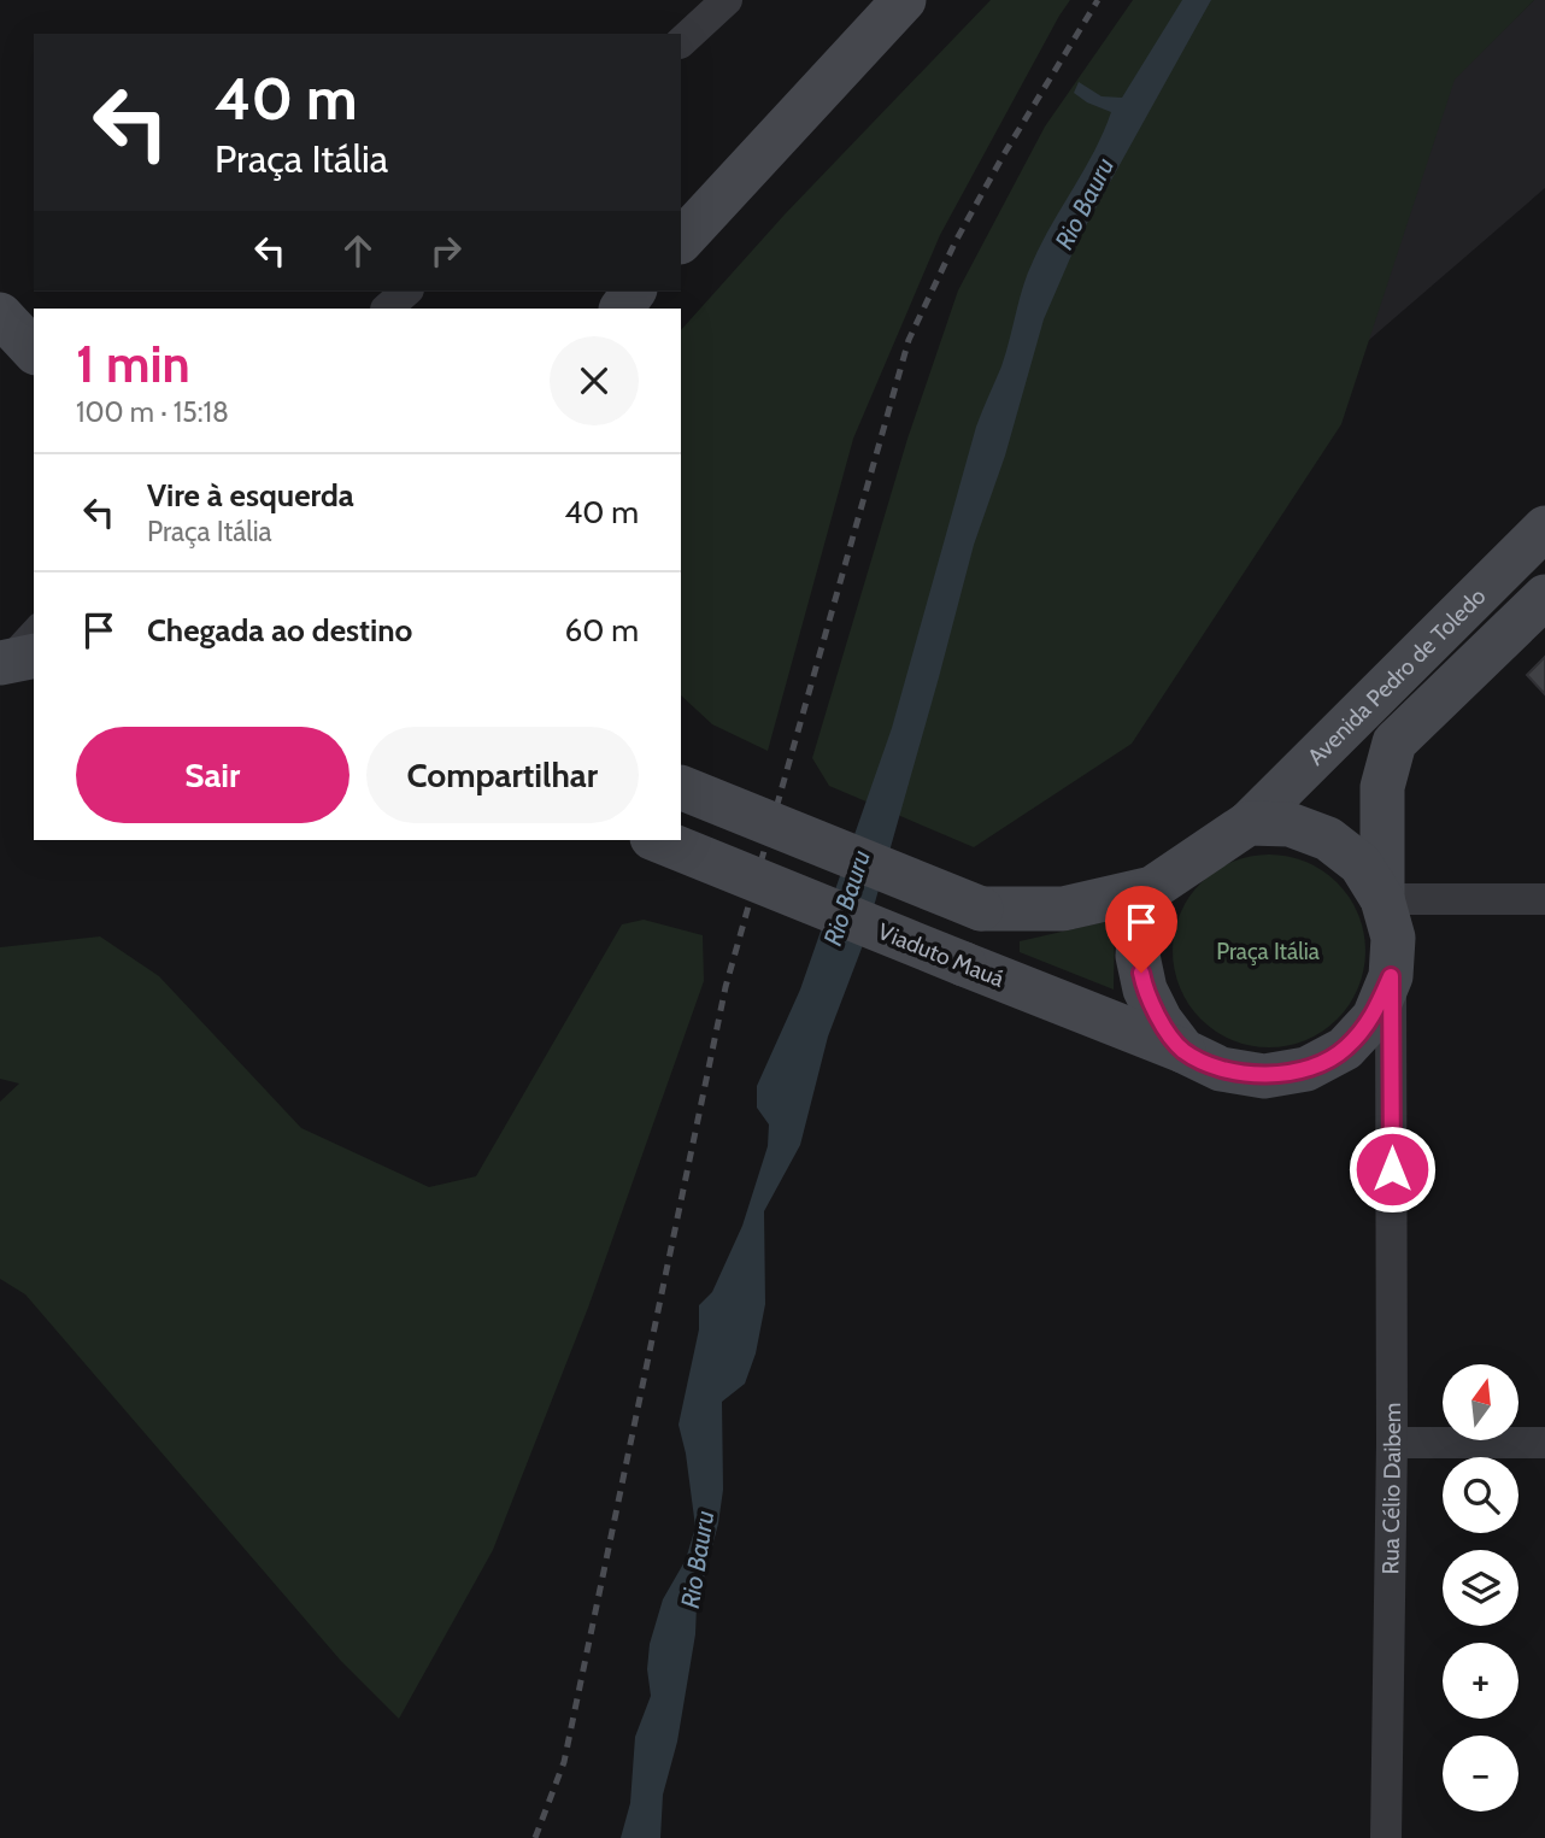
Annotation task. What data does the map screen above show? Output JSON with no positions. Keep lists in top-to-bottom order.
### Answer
{
  "streets": {
    "main road": ["Avenida Pedro de Toledo", "Viaduto Mauá"],
    "street": ["Rua Célio Daibem"]
  },
  "crossings": [
    ["Avenida Pedro de Toledo", "Viaduto Mauá"],
    ["Avenida Pedro de Toledo", "Rua Célio Daibem"],
    ["Viaduto Mauá", "Rua Célio Daibem"]
  ],
  "water": ["Rio Bauru"],
  "parks": ["Praça Itália"],
  "north": "top",
  "page": {
    "turn": ["40 m", "Praça Itália"],
    "heading": ["1 min", "100 m · 15:18"],
    "list": [
      {
        "name": "Vire à esquerda",
        "note": "Praça Itália",
        "value": "40 m"
      },
      {
        "name": "Chegada ao destino",
        "value": "60 m"
      }
    ],
    "buttons": ["Sair", "Compartilhar"],
    "map_buttons": ["+", "−"]
  }
}
